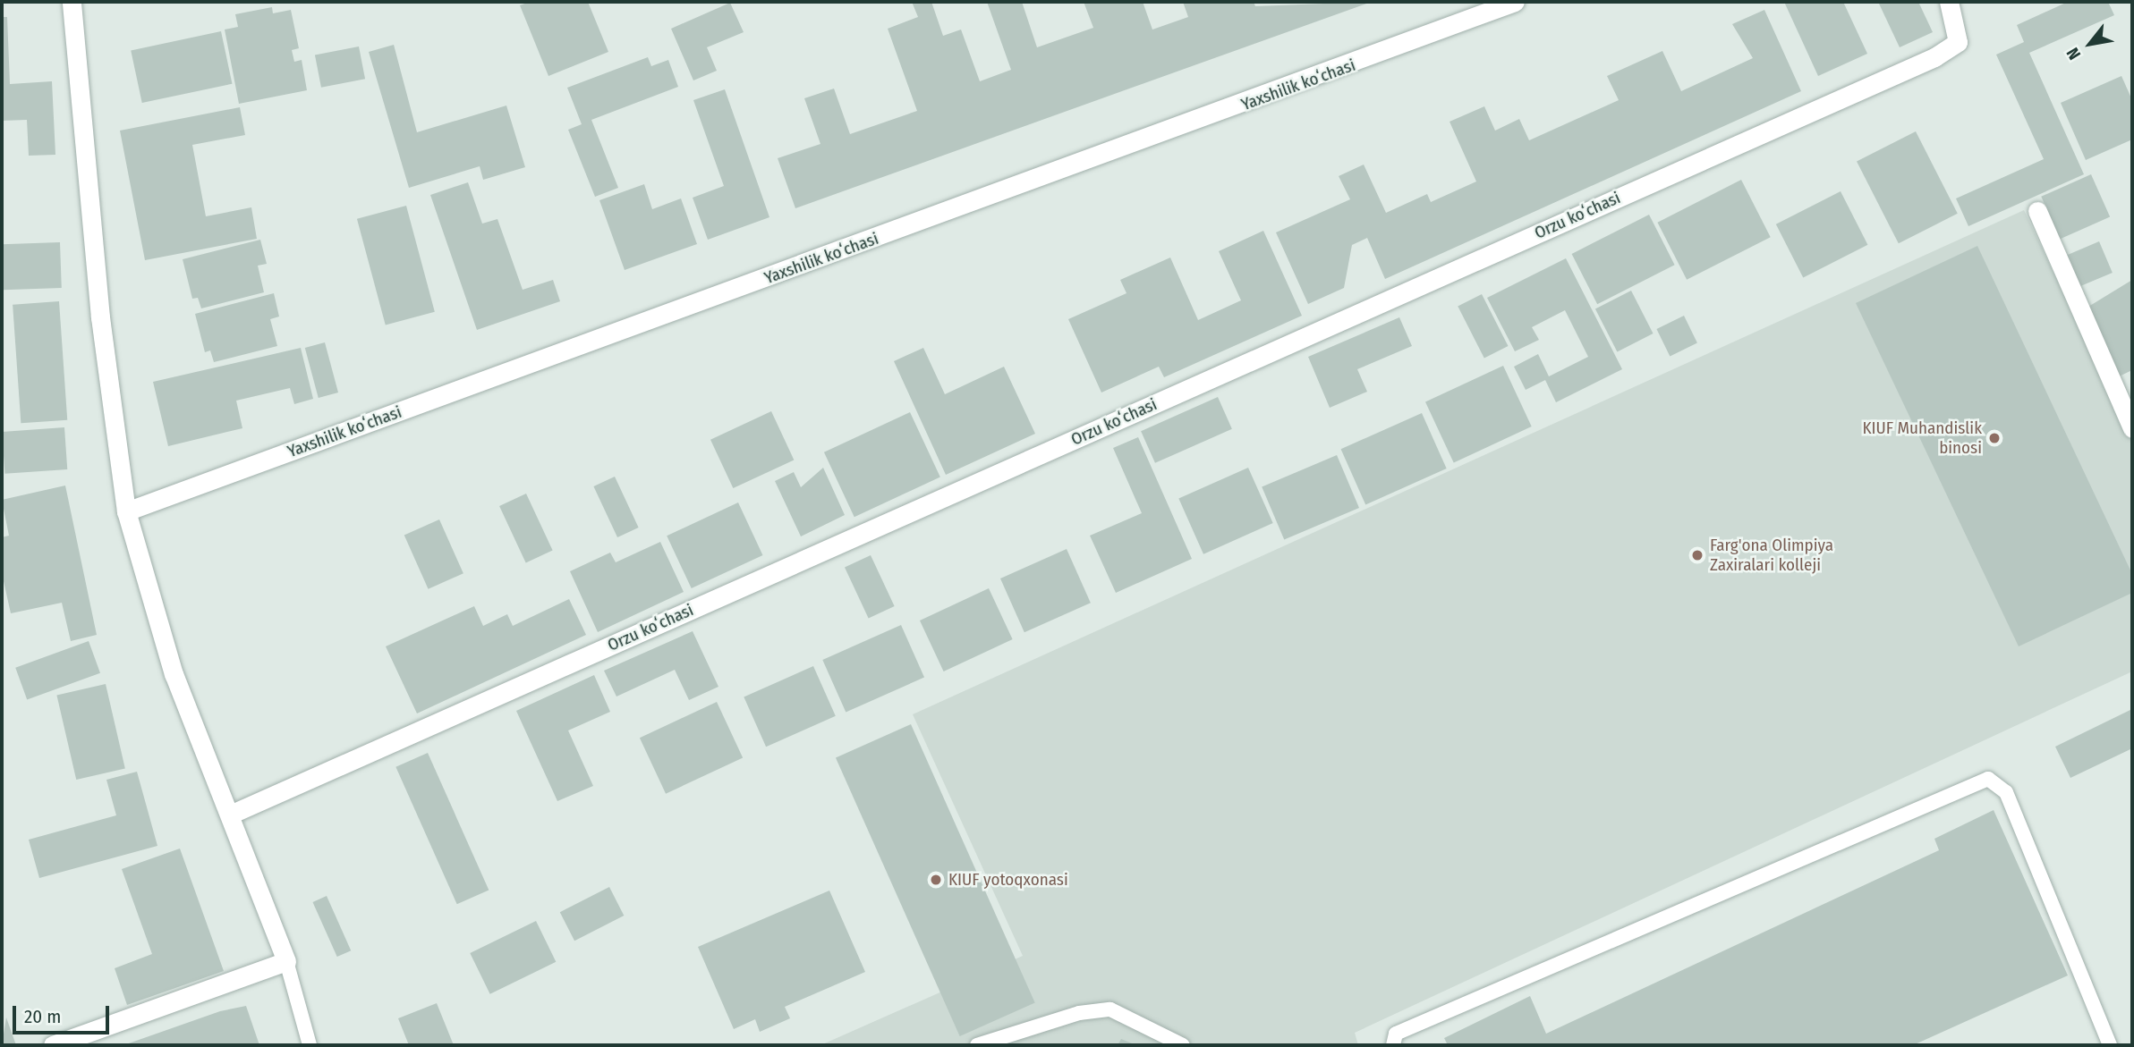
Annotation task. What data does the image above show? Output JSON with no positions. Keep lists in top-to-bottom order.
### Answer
{
  "streets": {
    "street": ["Yaxshilik koʻchasi", "Orzu koʻchasi"]
  },
  "places": ["KIUF Muhandislik binosi", "Farg'ona Olimpiya Zaxiralari kolleji", "KIUF yotoqxonasi"],
  "scale_bar": "20 m",
  "north": "bottom left"
}
